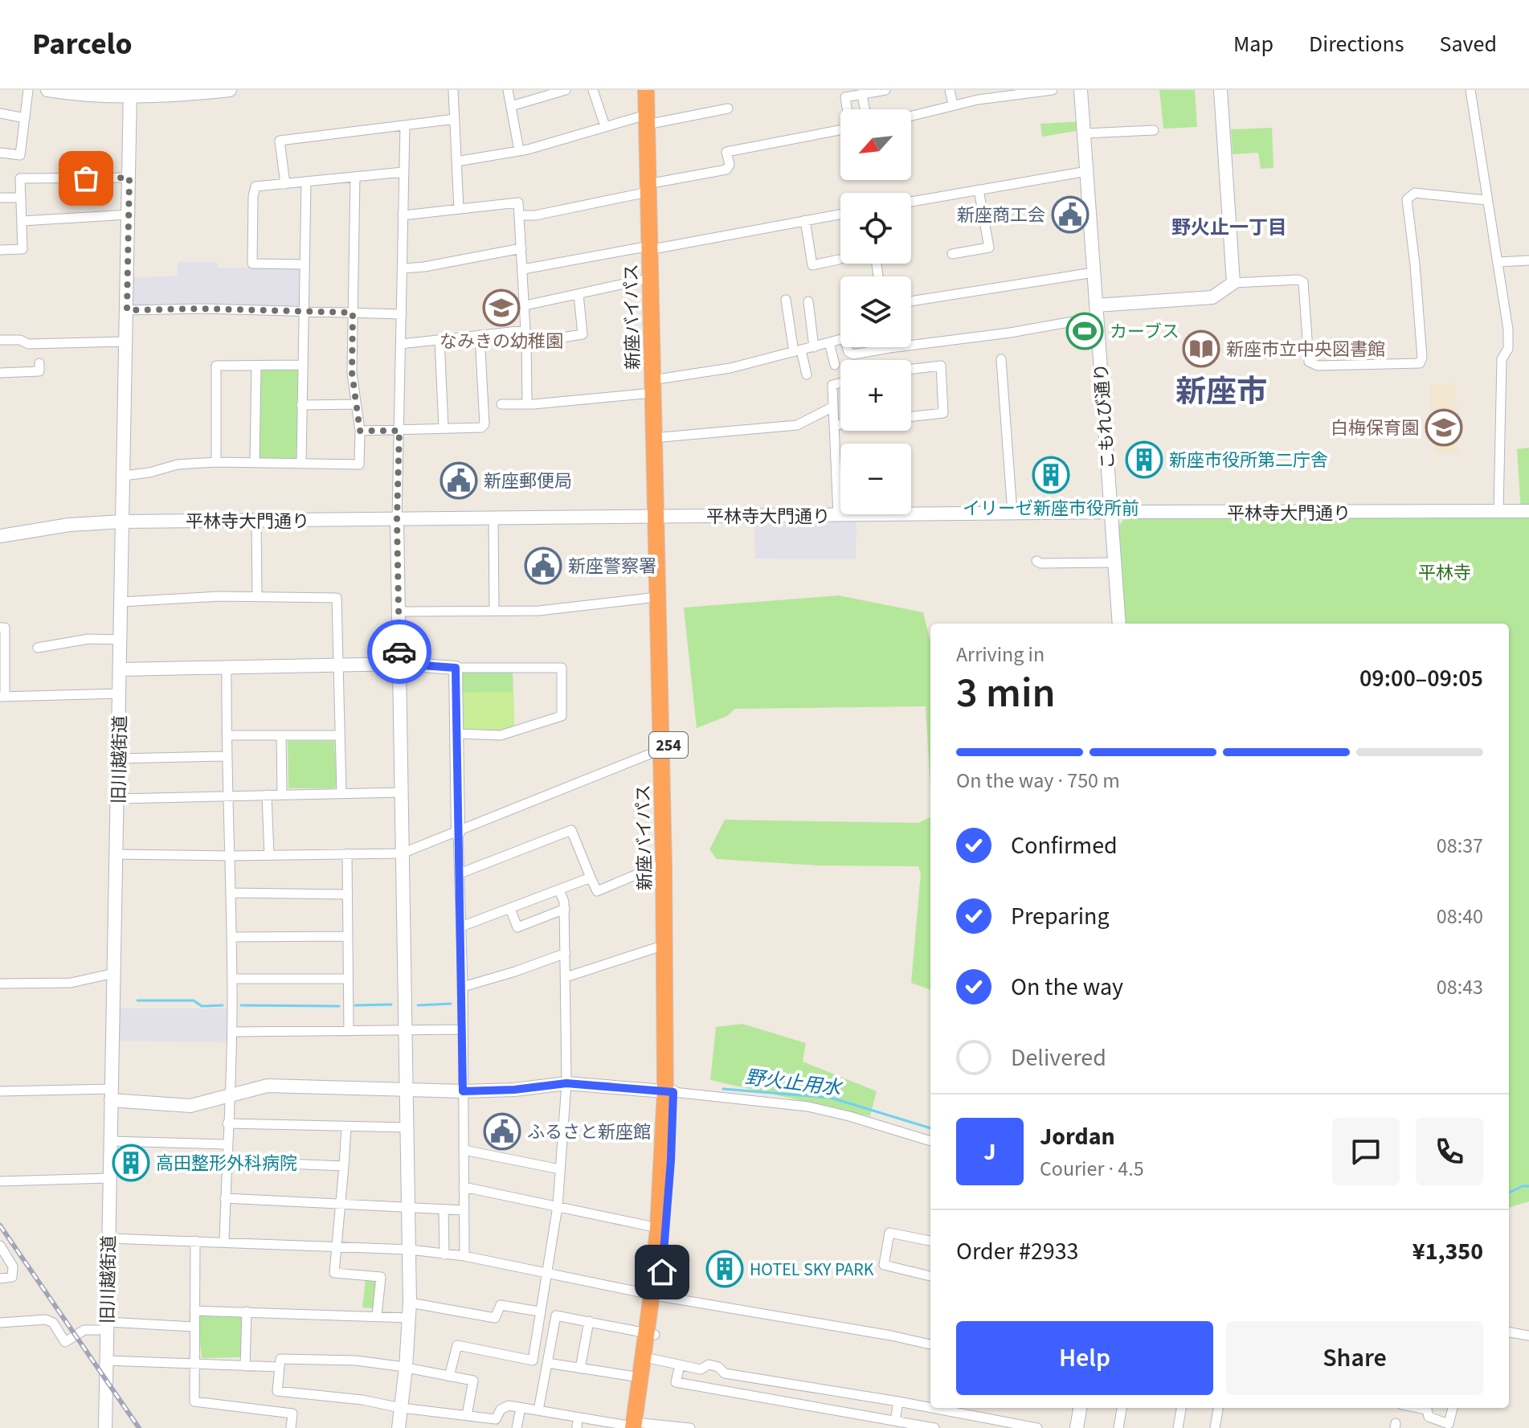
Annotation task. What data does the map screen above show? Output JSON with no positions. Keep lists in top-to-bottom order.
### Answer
{
  "streets": {
    "highway": ["新座バイパス", "254"],
    "street": ["こもれび通り", "平林寺大門通り", "旧川越街道"]
  },
  "crossings": [
    ["新座バイパス", "平林寺大門通り"],
    ["こもれび通り", "平林寺大門通り"],
    ["平林寺大門通り", "旧川越街道"]
  ],
  "districts": ["野火止一丁目", "新座市"],
  "water": ["野火止用水"],
  "parks": ["平林寺"],
  "places": {
    "public building": [
      "新座商工会",
      "新座郵便局",
      "新座警察署",
      "ふるさと新座館"
    ],
    "school or university": ["なみきの幼稚園", "白梅保育園"],
    "sports": ["カーブス"],
    "library": ["新座市立中央図書館"],
    "building": [
      "新座市役所第二庁舎",
      "イリーゼ新座市役所前",
      "高田整形外科病院",
      "HOTEL SKY PARK"
    ]
  },
  "north": "bottom left",
  "page": {
    "header": "Parcelo",
    "nav": ["Map", "Directions", "Saved"],
    "map_buttons": ["+", "−"],
    "heading": ["3 min", "Arriving in", "09:00–09:05"],
    "panel": [
      "Jordan",
      "Courier · 4.5",
      "Order #2933",
      "¥1,350"
    ],
    "bar": "On the way · 750 m",
    "list": [
      ["Confirmed", "08:37"],
      ["Preparing", "08:40"],
      ["On the way", "08:43"],
      "Delivered"
    ],
    "round": "J",
    "buttons": ["Help", "Share"]
  }
}
